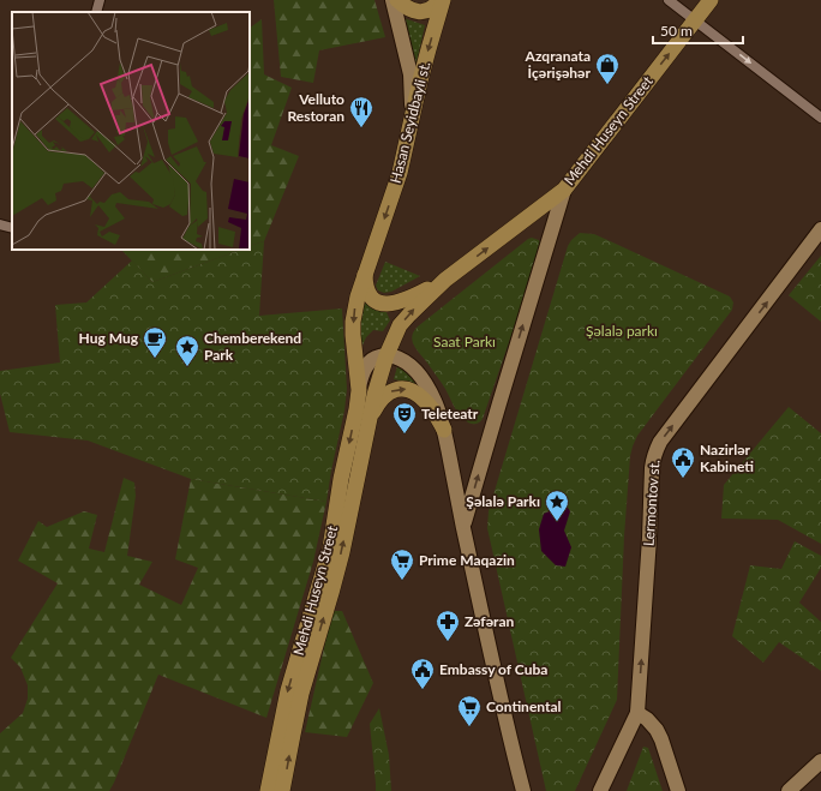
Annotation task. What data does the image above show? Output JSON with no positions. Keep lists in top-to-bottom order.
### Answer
{
  "streets": {
    "main road": ["Hasan Seyidbayli st.", "Mehdi Huseyn Street", "Lermontov st."]
  },
  "crossings": [
    ["Hasan Seyidbayli st.", "Mehdi Huseyn Street"]
  ],
  "one_way": ["Lermontov st."],
  "parks": ["Şəlalə parkı", "Saat Parkı"],
  "places": {
    "shop": ["Azqranata İçərişəhər"],
    "restaurant": ["Velluto Restoran"],
    "cafe": ["Hug Mug"],
    "place": ["Chemberekend Park", "Şəlalə Parkı"],
    "theatre": ["Teleteatr"],
    "public building": ["Nazirlər Kabineti", "Embassy of Cuba"],
    "supermarket": ["Prime Maqazin", "Continental"],
    "pharmacy": ["Zəfəran"]
  },
  "scale_bar": "50 m"
}
